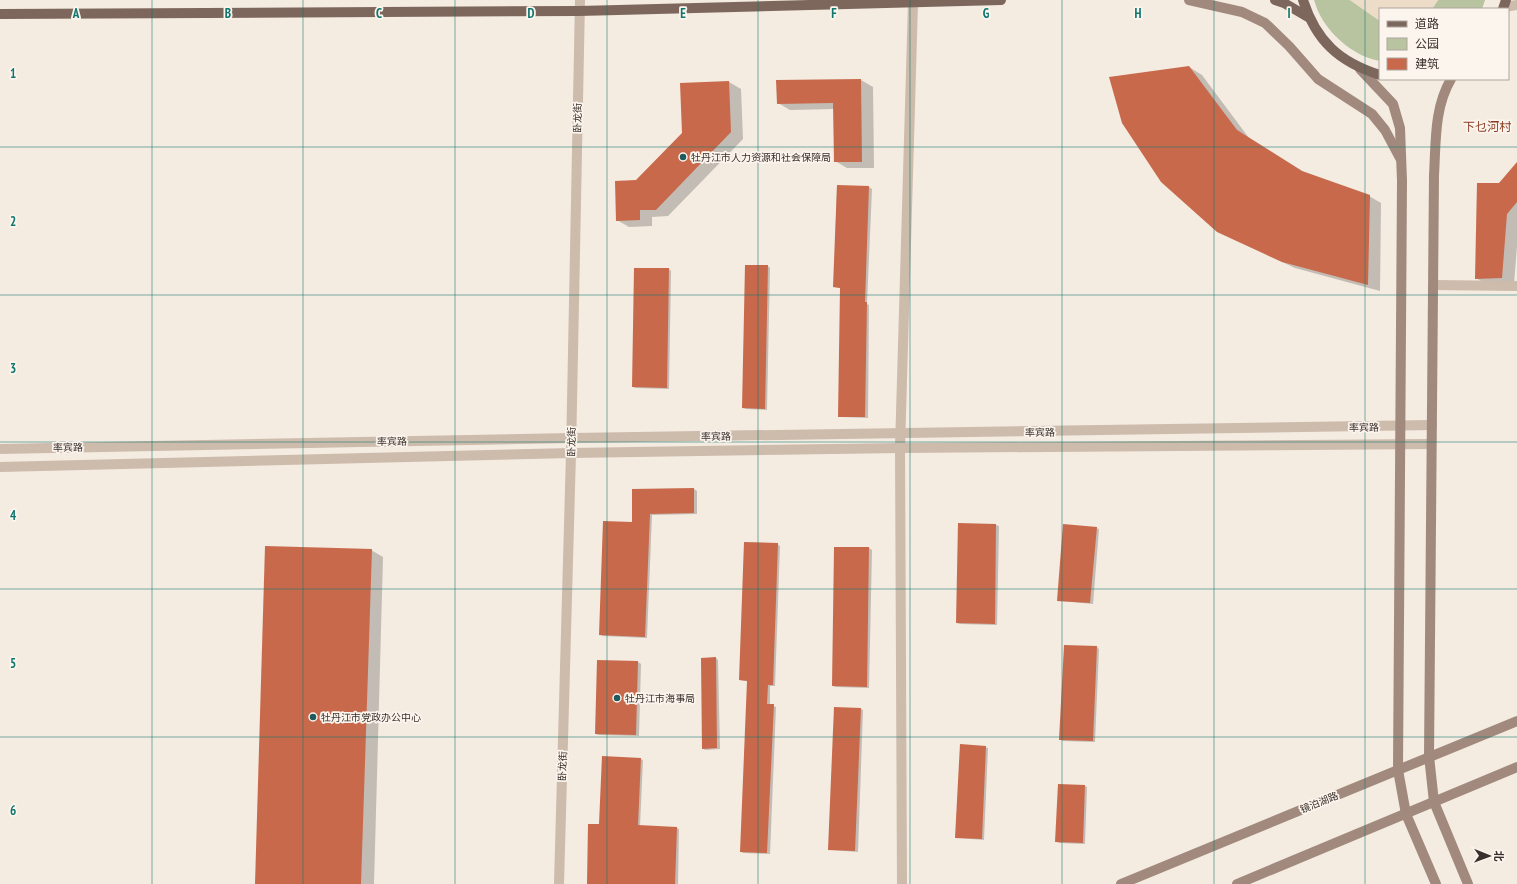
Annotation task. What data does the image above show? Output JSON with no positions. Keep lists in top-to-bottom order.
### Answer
{
  "streets": {
    "main road": ["镜泊湖路"],
    "street": ["卧龙街", "率宾路"]
  },
  "crossings": [
    ["卧龙街", "率宾路"]
  ],
  "districts": ["下乜河村"],
  "places": ["牡丹江市人力资源和社会保障局", "牡丹江市海事局", "牡丹江市党政办公中心"],
  "legend": ["道路", "公园", "建筑"],
  "north": "right",
  "grid": {
    "columns": [
      "A",
      "B",
      "C",
      "D",
      "E",
      "F",
      "G",
      "H",
      "I"
    ],
    "rows": [
      "1",
      "2",
      "3",
      "4",
      "5",
      "6"
    ]
  }
}
